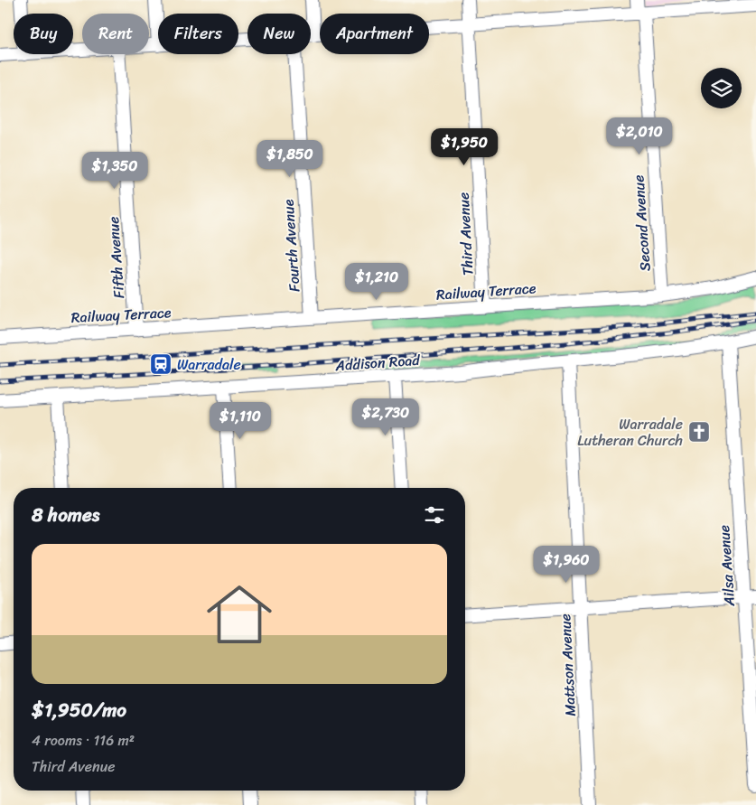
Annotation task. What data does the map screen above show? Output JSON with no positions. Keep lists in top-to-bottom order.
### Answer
{
  "streets": {
    "street": [
      "Second Avenue",
      "Third Avenue",
      "Fourth Avenue",
      "Fifth Avenue",
      "Railway Terrace",
      "Addison Road",
      "Ailsa Avenue",
      "Mattson Avenue"
    ]
  },
  "crossings": [
    ["Second Avenue", "Railway Terrace"],
    ["Third Avenue", "Railway Terrace"],
    ["Fourth Avenue", "Railway Terrace"],
    ["Fifth Avenue", "Railway Terrace"],
    ["Addison Road", "Ailsa Avenue"],
    ["Addison Road", "Mattson Avenue"]
  ],
  "places": {
    "station": ["Warradale"],
    "church": ["Warradale Lutheran Church"]
  },
  "page": {
    "chip": [
      "Buy",
      "Rent",
      "Filters",
      "New",
      "Apartment"
    ],
    "price": [
      "$2,010",
      "$1,950",
      "$1,850",
      "$1,350",
      "$1,210",
      "$2,730",
      "$1,110",
      "$1,960"
    ],
    "heading": "8 homes",
    "list": [
      {
        "name": "$1,950/mo",
        "note": "4 rooms · 116 m² · Third Avenue"
      }
    ]
  }
}
